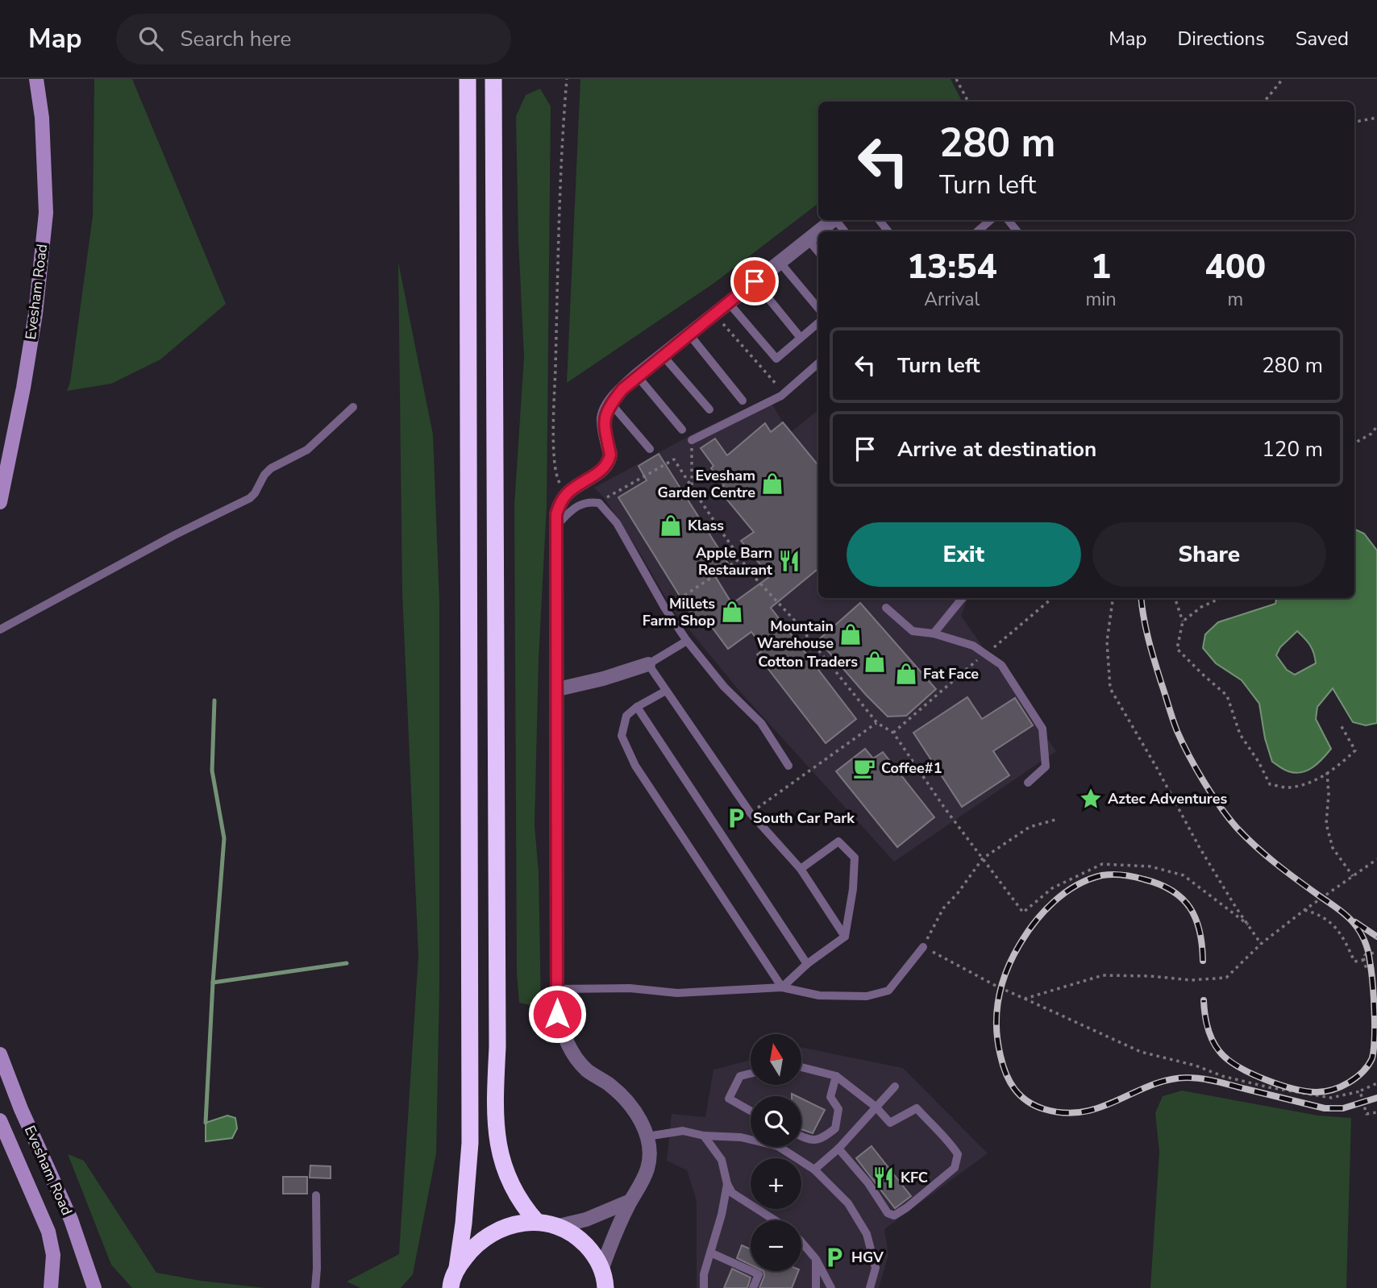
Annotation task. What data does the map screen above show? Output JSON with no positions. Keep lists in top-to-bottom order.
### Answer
{
  "streets": {
    "main road": ["Evesham Road"]
  },
  "places": {
    "shop": [
      "Evesham Garden Centre",
      "Klass",
      "Millets Farm Shop",
      "Mountain Warehouse",
      "Cotton Traders",
      "Fat Face"
    ],
    "restaurant": ["Apple Barn Restaurant", "KFC"],
    "cafe": ["Coffee#1"],
    "place": ["Aztec Adventures"],
    "parking": ["South Car Park", "HGV"]
  },
  "north": "top",
  "page": {
    "header": "Map",
    "search": "Search here",
    "nav": ["Map", "Directions", "Saved"],
    "turn": ["280 m", "Turn left"],
    "eta": [
      "13:54",
      "Arrival",
      "1",
      "min",
      "400",
      "m"
    ],
    "list": [
      {
        "name": "Turn left",
        "value": "280 m"
      },
      {
        "name": "Arrive at destination",
        "value": "120 m"
      }
    ],
    "buttons": ["Exit", "Share"],
    "map_buttons": ["+", "−"]
  }
}
